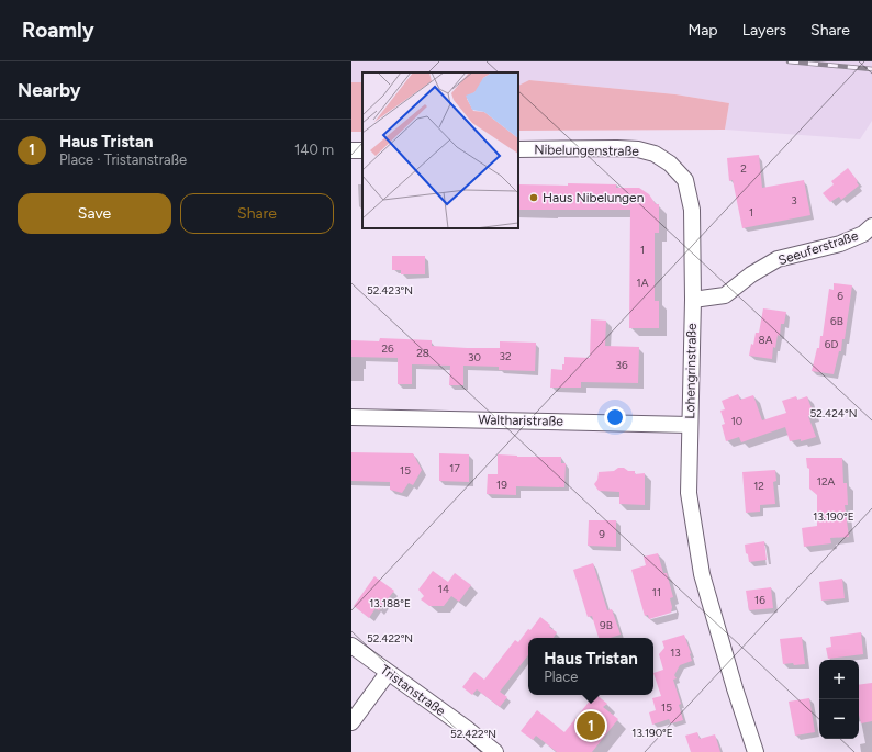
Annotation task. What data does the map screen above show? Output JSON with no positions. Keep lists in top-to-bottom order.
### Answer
{
  "streets": {
    "street": [
      "Nibelungenstraße",
      "Seeuferstraße",
      "Lohengrinstraße",
      "Waltharistraße",
      "Tristanstraße"
    ]
  },
  "crossings": [
    ["Nibelungenstraße", "Lohengrinstraße"],
    ["Seeuferstraße", "Lohengrinstraße"],
    ["Lohengrinstraße", "Waltharistraße"]
  ],
  "places": ["Haus Nibelungen"],
  "house_numbers": [
    "2",
    "3",
    "1",
    "1",
    "1A",
    "6",
    "6B",
    "8A",
    "6D",
    "26",
    "28",
    "32",
    "30",
    "36",
    "10",
    "17",
    "15",
    "12A",
    "19",
    "12",
    "9",
    "14",
    "11",
    "16",
    "9B",
    "13",
    "15"
  ],
  "page": {
    "header": "Roamly",
    "nav": ["Map", "Layers", "Share"],
    "heading": "Nearby",
    "list": [
      {
        "mark": "1",
        "name": "Haus Tristan",
        "note": "Place · Tristanstraße",
        "value": "140 m"
      }
    ],
    "buttons": ["Save", "Share"],
    "popup": ["Haus Tristan", "Place"],
    "map_buttons": ["+", "−"],
    "pins": "1"
  },
  "coordinates": [
    "52.423°N",
    "52.424°N",
    "13.190°E",
    "13.188°E",
    "52.422°N"
  ]
}
